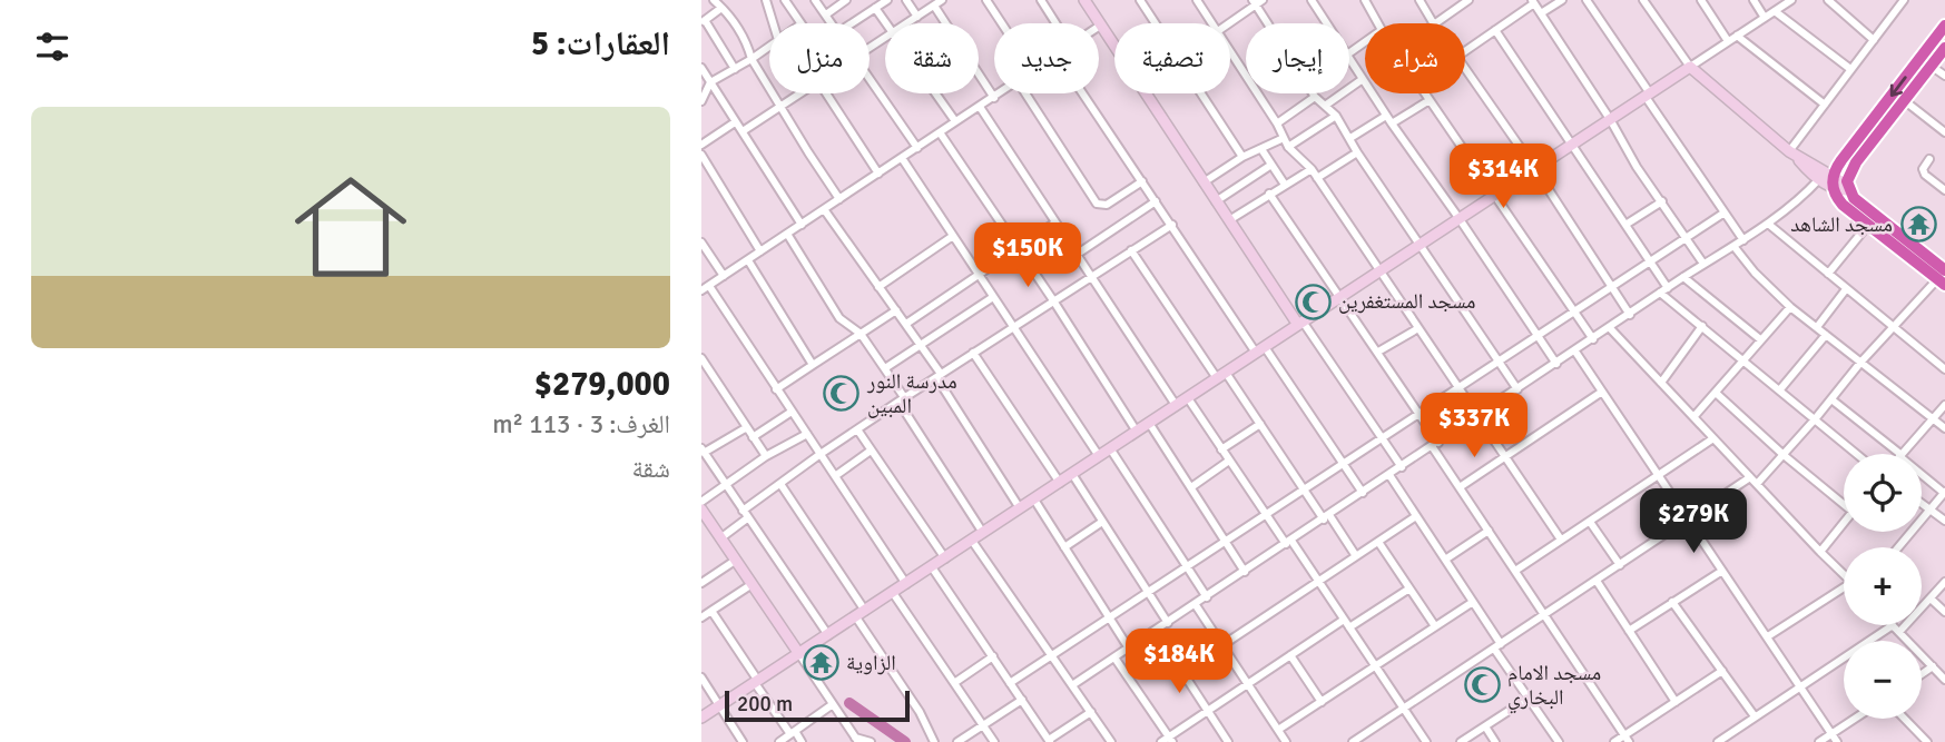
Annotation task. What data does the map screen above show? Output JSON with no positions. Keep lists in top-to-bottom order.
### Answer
{
  "places": {
    "temple": ["مسجد الشاهد", "الزاوية"],
    "mosque": ["مسجد المستغفرين", "مدرسة النور المبين", "مسجد الامام البخاري"]
  },
  "scale_bar": "200 m",
  "page": {
    "heading": "العقارات: 5",
    "chip": [
      "شراء",
      "إيجار",
      "تصفية",
      "جديد",
      "شقة",
      "منزل"
    ],
    "list": [
      {
        "name": "$279,000",
        "note": "الغرف: 3 · 113 m² · شقة"
      }
    ],
    "price": [
      "$314K",
      "$150K",
      "$337K",
      "$279K",
      "$184K"
    ],
    "map_buttons": ["+", "−"],
    "scale": "200 m"
  }
}
